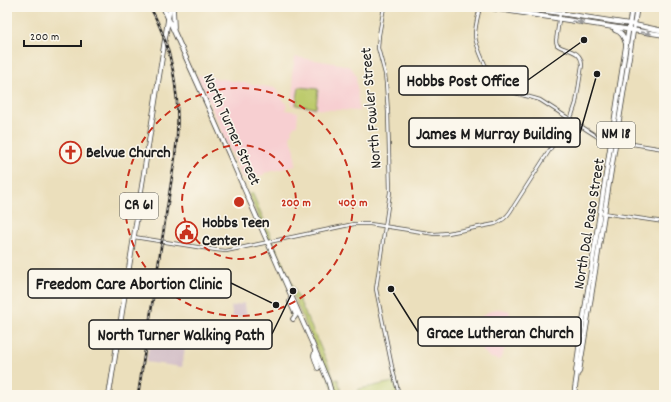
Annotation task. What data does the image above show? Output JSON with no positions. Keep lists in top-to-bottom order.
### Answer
{
  "streets": {
    "main road": [
      "North Turner Street",
      "NM 18",
      "CR 61",
      "North Dal Paso Street"
    ],
    "street": ["North Fowler Street"]
  },
  "crossings": [
    ["North Turner Street", "CR 61"]
  ],
  "places": {
    "other": [
      "Hobbs Post Office",
      "James M Murray Building",
      "Grace Lutheran Church",
      "North Turner Walking Path",
      "Freedom Care Abortion Clinic"
    ],
    "church": ["Belvue Church"],
    "public building": ["Hobbs Teen Center"]
  },
  "scale_bar": "200 m",
  "rings": ["200 m", "400 m"]
}
